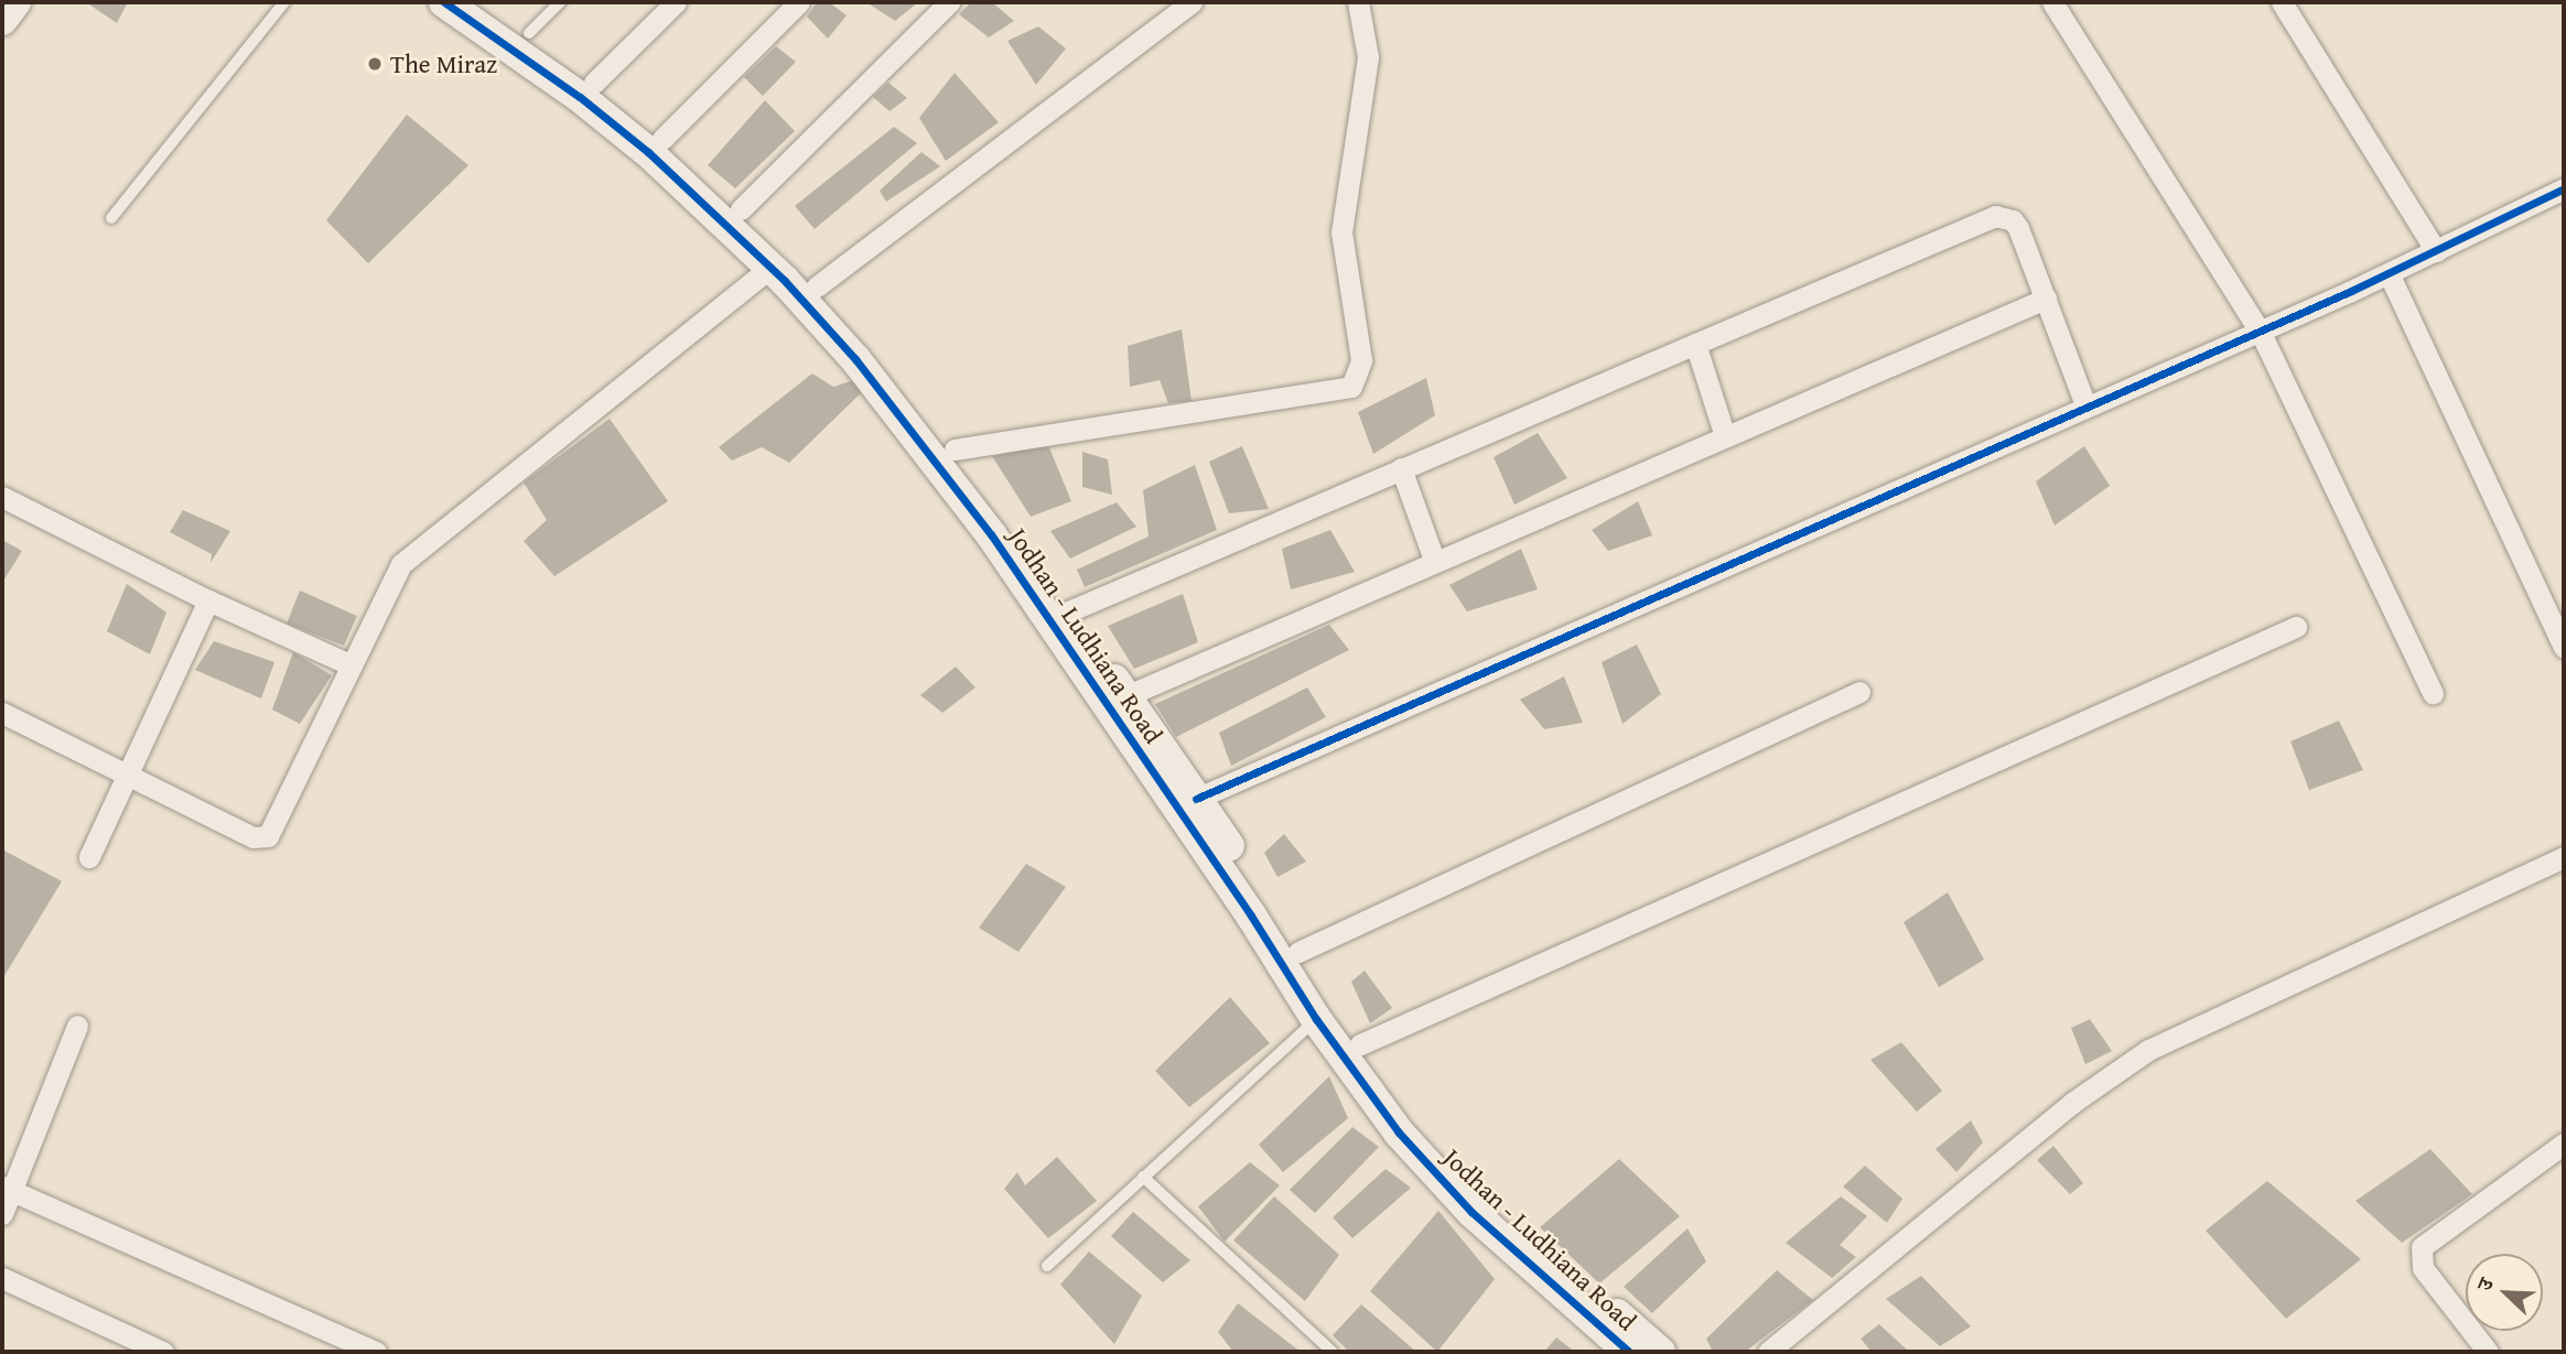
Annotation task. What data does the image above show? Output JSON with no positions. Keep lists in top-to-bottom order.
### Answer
{
  "streets": {
    "street": ["Jodhan - Ludhiana Road"]
  },
  "places": ["The Miraz"],
  "north": "top left"
}
